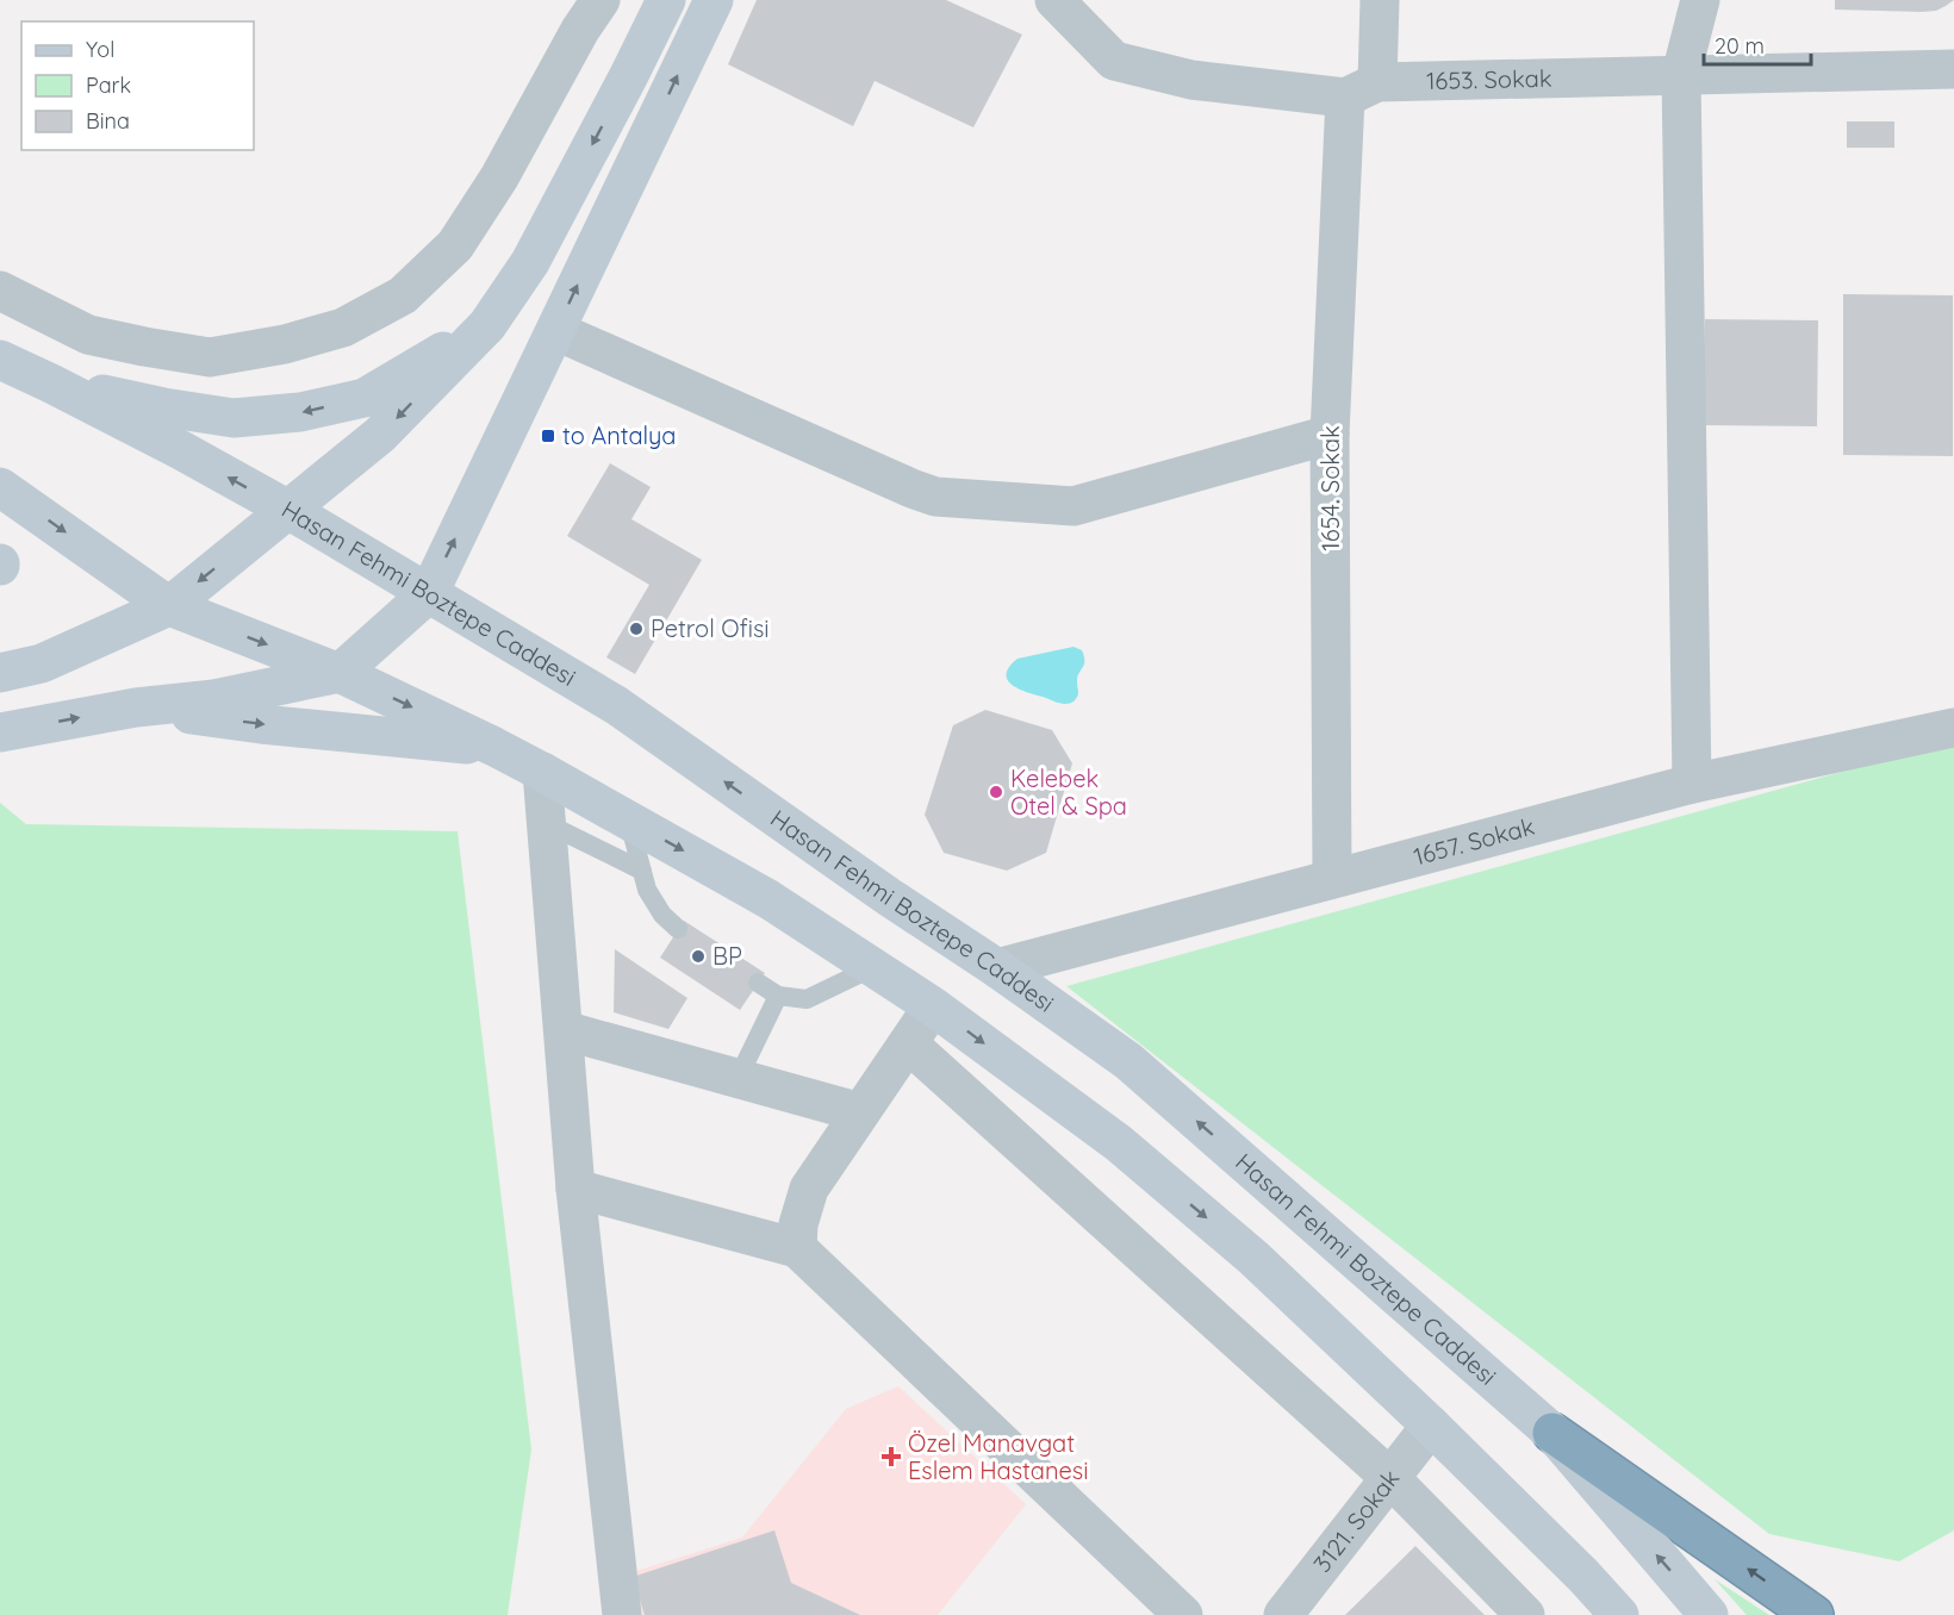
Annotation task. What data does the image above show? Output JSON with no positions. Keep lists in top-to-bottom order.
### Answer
{
  "streets": {
    "main road": ["Hasan Fehmi Boztepe Caddesi"],
    "street": [
      "1653. Sokak",
      "1654. Sokak",
      "1657. Sokak",
      "3121. Sokak"
    ]
  },
  "crossings": [
    ["1653. Sokak", "1654. Sokak"],
    ["1654. Sokak", "1657. Sokak"],
    ["Hasan Fehmi Boztepe Caddesi", "1657. Sokak"]
  ],
  "places": {
    "transit": ["to Antalya"],
    "other": ["Petrol Ofisi", "Kelebek Otel & Spa", "BP"],
    "health": ["Özel Manavgat Eslem Hastanesi"]
  },
  "legend": ["Yol", "Park", "Bina"],
  "scale_bar": "20 m"
}
